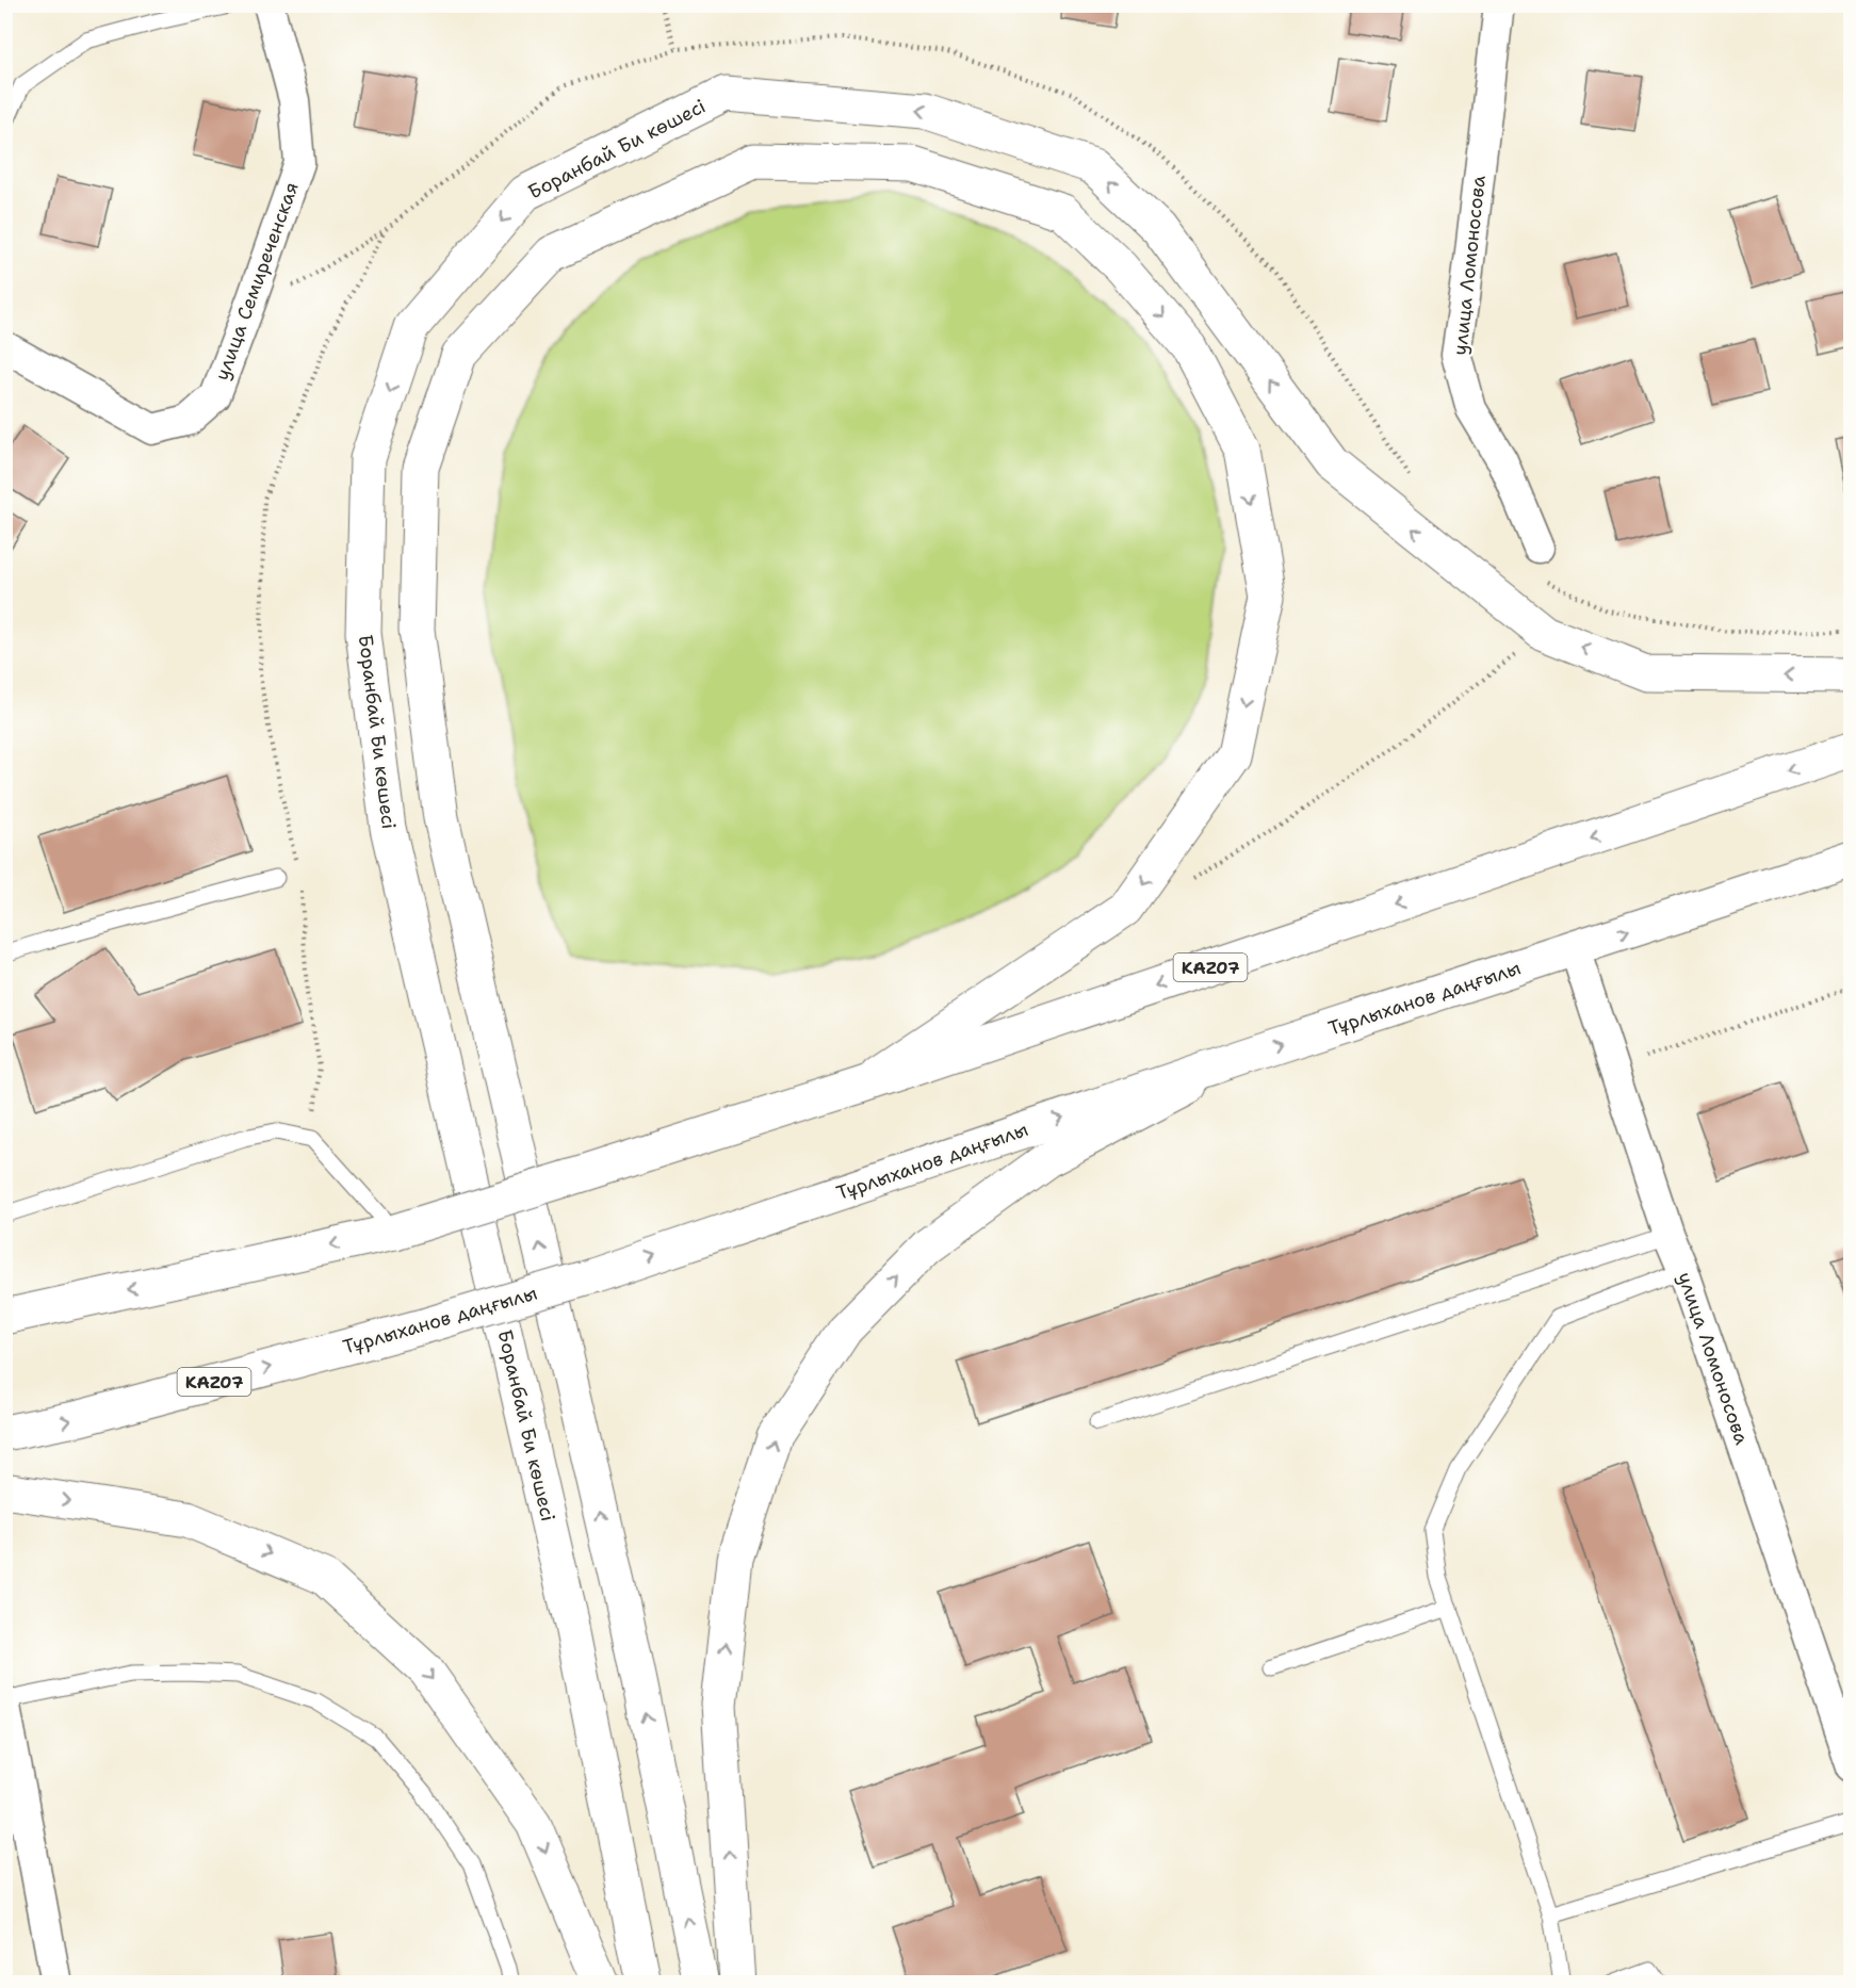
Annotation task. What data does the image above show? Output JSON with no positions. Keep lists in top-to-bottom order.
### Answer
{
  "streets": {
    "main road": ["Боранбай Би көшесі", "KAZ07", "Тұрлыханов даңғылы"],
    "street": ["улица Ломоносова", "улица Семиреченская"]
  },
  "crossings": [
    ["улица Ломоносова", "Тұрлыханов даңғылы"]
  ]
}
